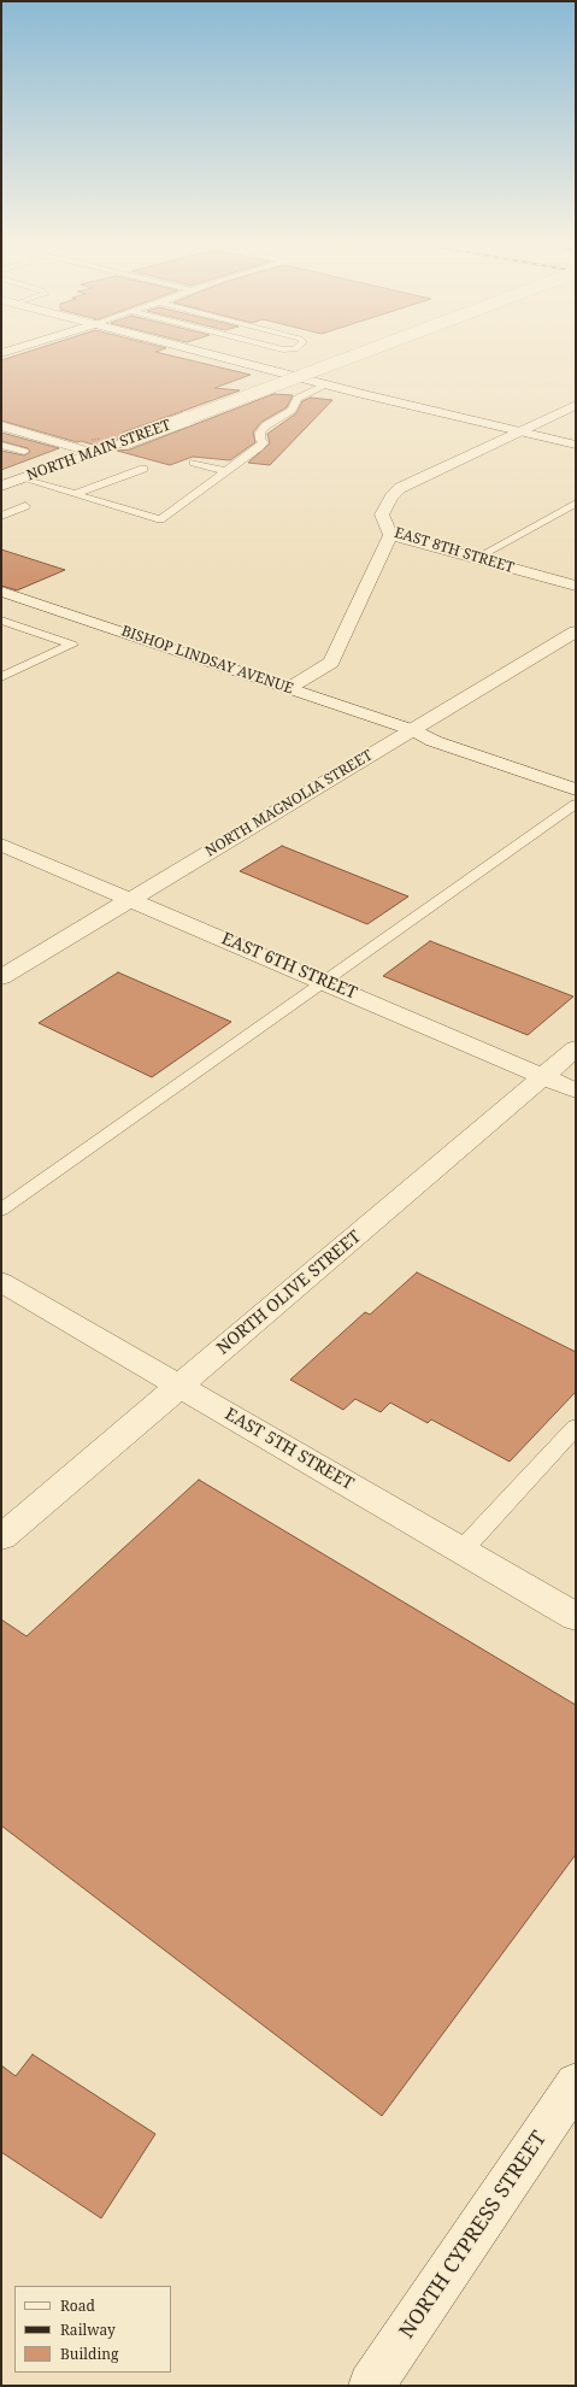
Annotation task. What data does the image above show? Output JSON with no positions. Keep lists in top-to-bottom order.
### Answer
{
  "streets": {
    "street": [
      "NORTH MAIN STREET",
      "EAST 8TH STREET",
      "BISHOP LINDSAY AVENUE",
      "NORTH MAGNOLIA STREET",
      "EAST 6TH STREET",
      "NORTH OLIVE STREET",
      "EAST 5TH STREET",
      "NORTH CYPRESS STREET"
    ]
  },
  "crossings": [
    ["BISHOP LINDSAY AVENUE", "NORTH MAGNOLIA STREET"],
    ["NORTH MAGNOLIA STREET", "EAST 6TH STREET"],
    ["EAST 6TH STREET", "NORTH OLIVE STREET"],
    ["NORTH OLIVE STREET", "EAST 5TH STREET"]
  ],
  "legend": ["Road", "Railway", "Building"]
}
